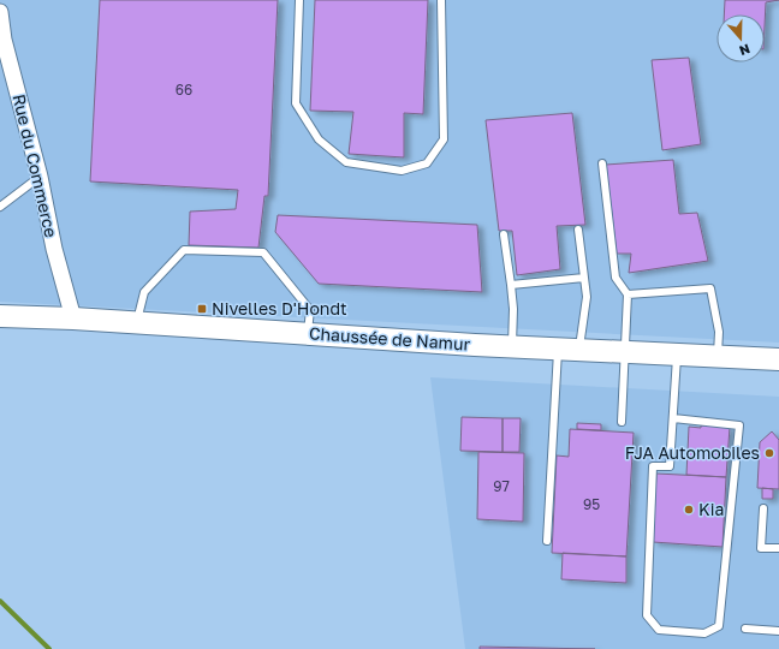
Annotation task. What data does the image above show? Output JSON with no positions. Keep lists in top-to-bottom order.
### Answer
{
  "streets": {
    "main road": ["Chaussée de Namur"],
    "street": ["Rue du Commerce"]
  },
  "crossings": [
    ["Rue du Commerce", "Chaussée de Namur"]
  ],
  "places": {
    "transit": ["Nivelles D'Hondt"],
    "other": ["FJA Automobiles", "Kia"]
  },
  "house_numbers": ["66", "97", "95"],
  "north": "bottom"
}
